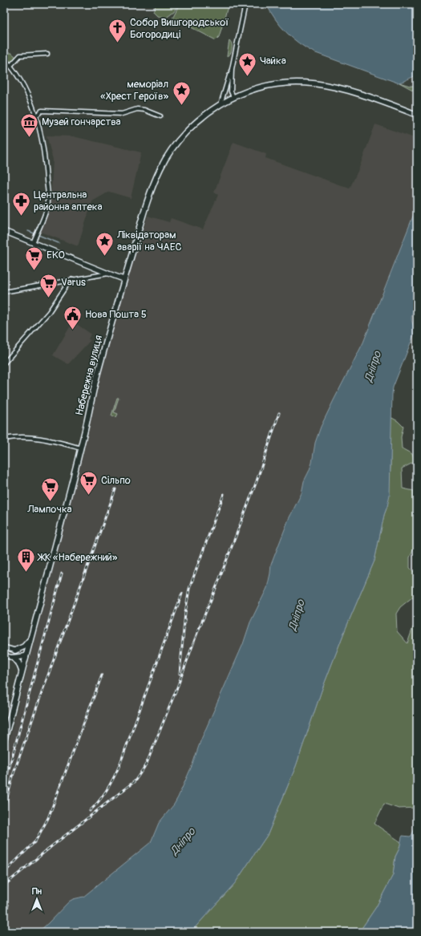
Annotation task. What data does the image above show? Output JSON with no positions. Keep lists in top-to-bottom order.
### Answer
{
  "streets": {
    "main road": ["Набережна вулиця"]
  },
  "water": ["Дніпро"],
  "places": {
    "church": ["Собор Вишгородської Богородиці"],
    "place": ["Чайка", "меморіал «Хрест Героїв»", "Ліквідаторам аварії на ЧАЕС"],
    "museum": ["Музей гончарства"],
    "pharmacy": ["Центральна районна аптека"],
    "supermarket": [
      "EKO",
      "Varus",
      "Сільпо",
      "Лампочка"
    ],
    "public building": ["Нова Пошта 5"],
    "building": ["ЖК «Набережний»"]
  },
  "north": "top"
}
